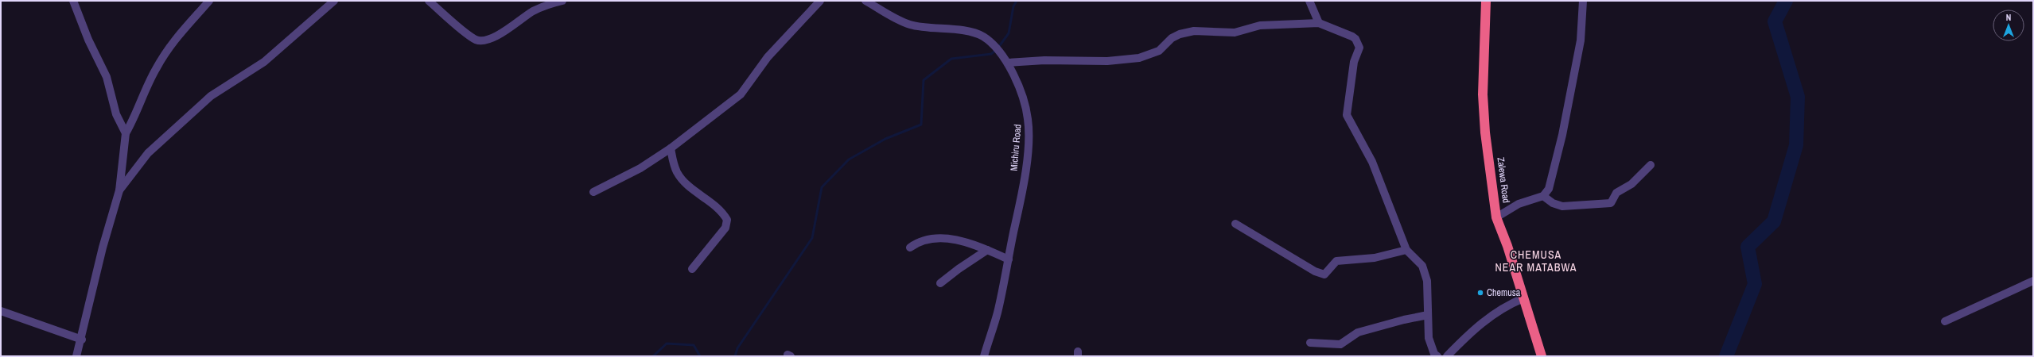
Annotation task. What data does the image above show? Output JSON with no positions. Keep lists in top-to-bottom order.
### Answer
{
  "streets": {
    "highway": ["Zalewa Road"],
    "street": ["Michiru Road"]
  },
  "districts": ["CHEMUSA NEAR MATABWA"],
  "places": ["Chemusa"],
  "north": "top"
}
